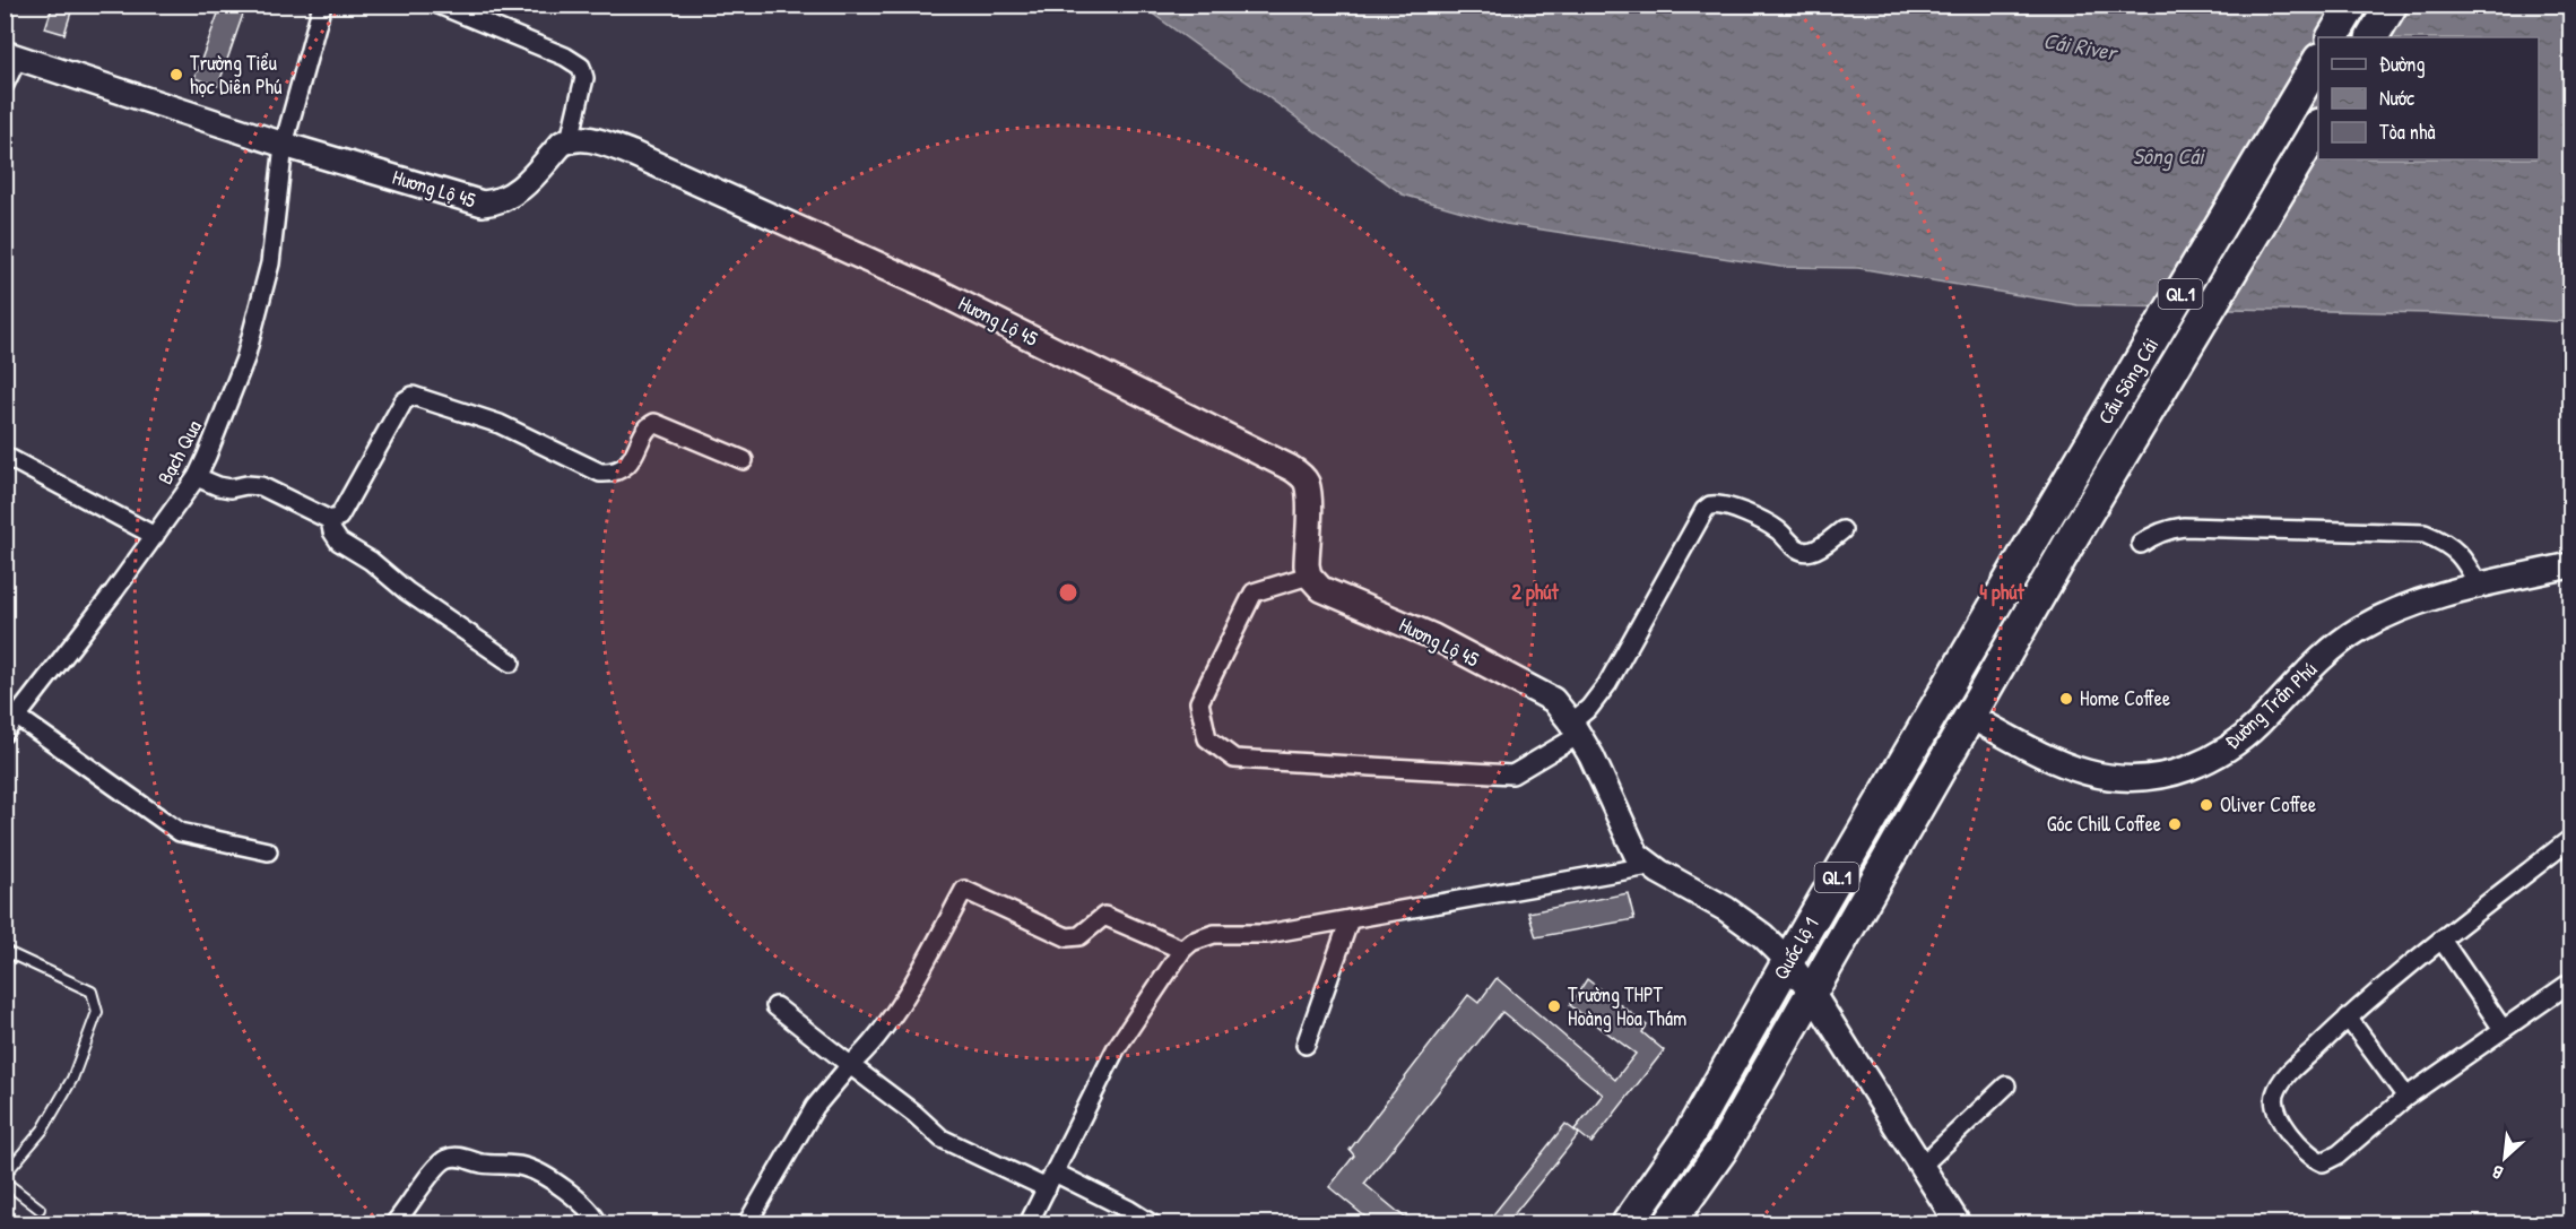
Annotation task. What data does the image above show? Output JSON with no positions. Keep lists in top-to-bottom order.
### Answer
{
  "streets": {
    "highway": ["QL.1", "Cầu Sông Cái", "Quốc lộ 1"],
    "street": ["Hương Lộ 45", "Bạch Qua", "Đường Trần Phú"]
  },
  "crossings": [
    ["Hương Lộ 45", "Bạch Qua"],
    ["Hương Lộ 45", "Quốc lộ 1"],
    ["Cầu Sông Cái", "Quốc lộ 1"],
    ["Đường Trần Phú", "Quốc lộ 1"]
  ],
  "water": ["Cái River", "Sông Cái"],
  "places": [
    "Trường Tiểu học Diên Phú",
    "Home Coffee",
    "Oliver Coffee",
    "Góc Chill Coffee",
    "Trường THPT Hoàng Hoa Thám"
  ],
  "legend": ["Đường", "Nước", "Tòa nhà"],
  "north": "bottom left",
  "rings": ["2 phút", "4 phút"]
}
